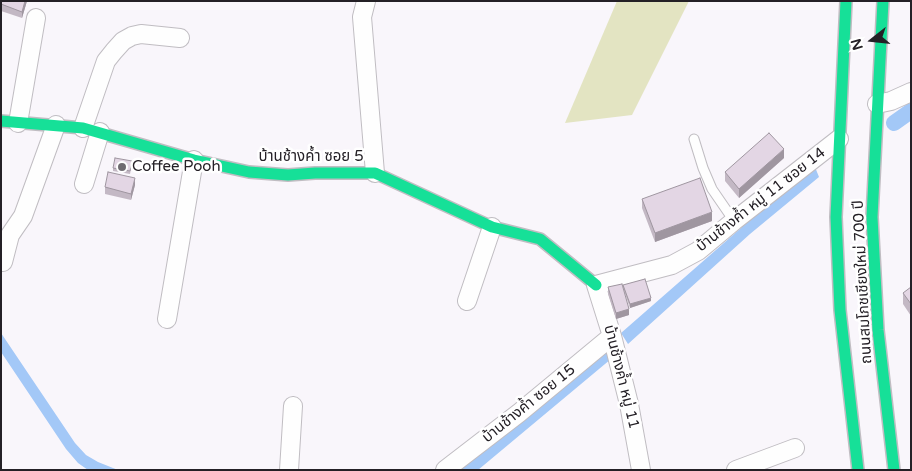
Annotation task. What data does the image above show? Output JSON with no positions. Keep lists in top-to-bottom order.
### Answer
{
  "streets": {
    "main road": ["บ้านช้างค้ำ ซอย 5", "ถนนสมโภชเชียงใหม่ 700 ปี"],
    "street": ["บ้านช้างค้ำ หมู่ 11 ซอย 14", "บ้านช้างค้ำ หมู่ 11", "บ้านช้างค้ำ ซอย 15"]
  },
  "crossings": [
    ["บ้านช้างค้ำ ซอย 5", "บ้านช้างค้ำ หมู่ 11 ซอย 14"],
    ["บ้านช้างค้ำ ซอย 5", "บ้านช้างค้ำ หมู่ 11"],
    ["บ้านช้างค้ำ หมู่ 11 ซอย 14", "ถนนสมโภชเชียงใหม่ 700 ปี"],
    ["บ้านช้างค้ำ หมู่ 11 ซอย 14", "บ้านช้างค้ำ หมู่ 11"],
    ["บ้านช้างค้ำ หมู่ 11", "บ้านช้างค้ำ ซอย 15"]
  ],
  "places": ["Coffee Pooh"],
  "north": "left"
}
